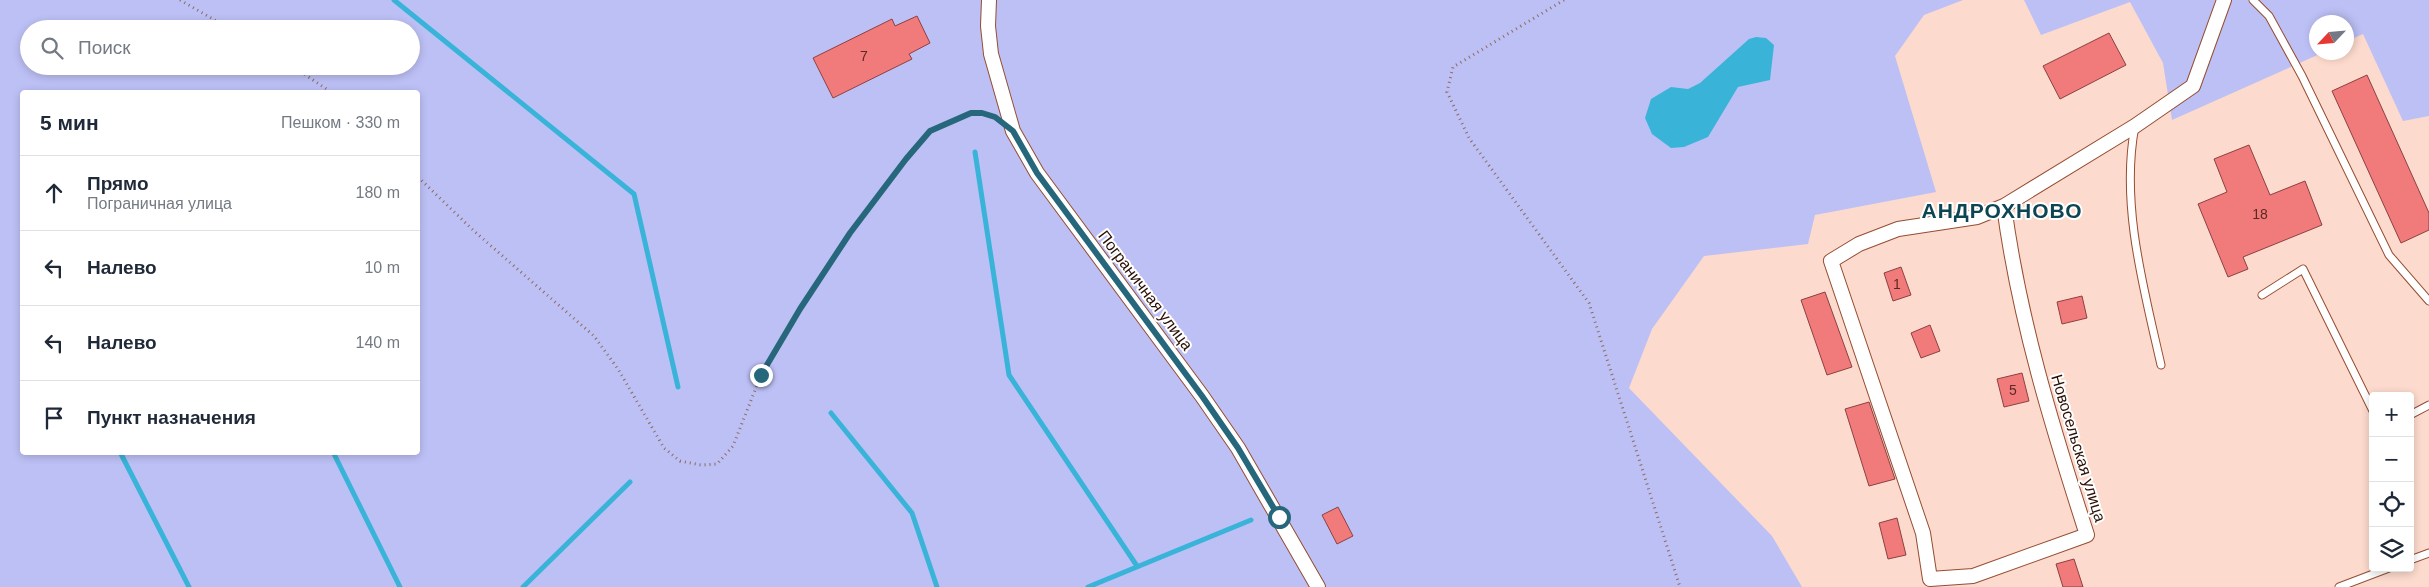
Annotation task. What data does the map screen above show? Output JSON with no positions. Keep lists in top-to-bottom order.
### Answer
{
  "streets": {
    "street": ["Пограничная улица", "Новосельская улица"]
  },
  "districts": ["АНДРОХНОВО"],
  "house_numbers": [
    "7",
    "18",
    "1",
    "5"
  ],
  "north": "bottom left",
  "page": {
    "search": "Поиск",
    "heading": ["5 мин", "Пешком · 330 m"],
    "list": [
      ["Прямо", "Пограничная улица", "180 m"],
      ["Налево", "10 m"],
      ["Налево", "140 m"],
      "Пункт назначения"
    ],
    "map_buttons": ["+", "−"]
  }
}
